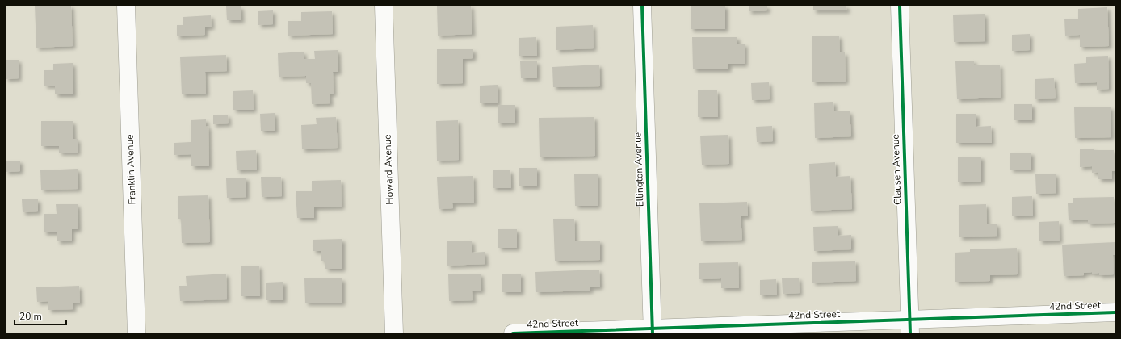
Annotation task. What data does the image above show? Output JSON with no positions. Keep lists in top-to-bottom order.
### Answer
{
  "streets": {
    "street": [
      "Franklin Avenue",
      "Howard Avenue",
      "Ellington Avenue",
      "Clausen Avenue",
      "42nd Street"
    ]
  },
  "crossings": [
    ["Ellington Avenue", "42nd Street"],
    ["Clausen Avenue", "42nd Street"]
  ],
  "scale_bar": "20 m"
}
